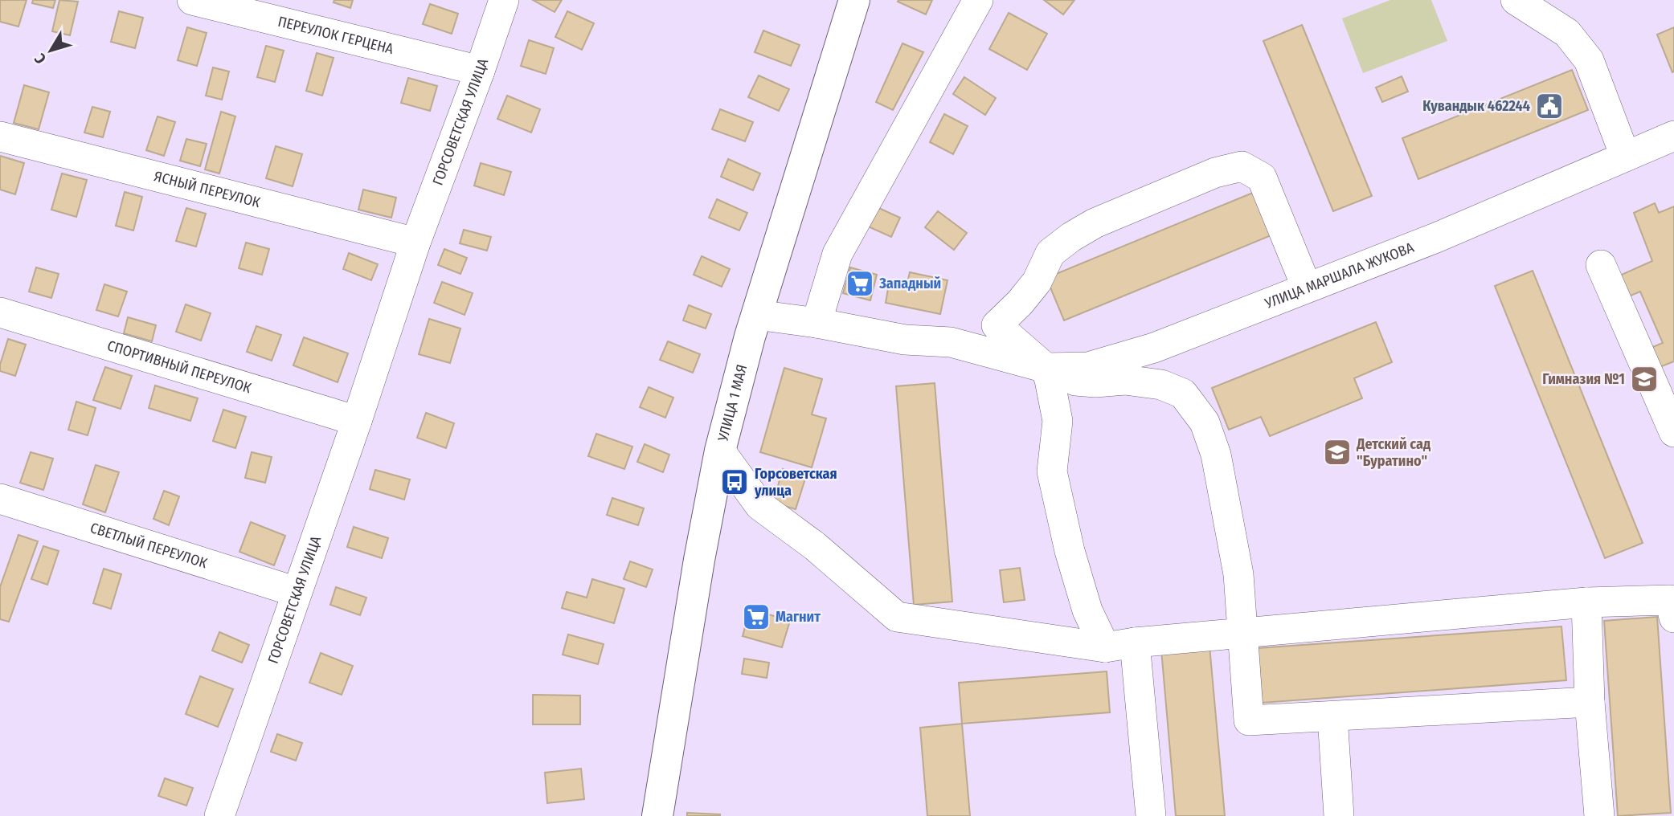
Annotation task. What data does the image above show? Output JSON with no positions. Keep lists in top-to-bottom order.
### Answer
{
  "streets": {
    "main road": ["УЛИЦА 1 МАЯ"],
    "street": [
      "ПЕРЕУЛОК ГЕРЦЕНА",
      "ГОРСОВЕТСКАЯ УЛИЦА",
      "ЯСНЫЙ ПЕРЕУЛОК",
      "УЛИЦА МАРШАЛА ЖУКОВА",
      "СПОРТИВНЫЙ ПЕРЕУЛОК",
      "СВЕТЛЫЙ ПЕРЕУЛОК"
    ]
  },
  "crossings": [
    ["ПЕРЕУЛОК ГЕРЦЕНА", "ГОРСОВЕТСКАЯ УЛИЦА"],
    ["ГОРСОВЕТСКАЯ УЛИЦА", "ЯСНЫЙ ПЕРЕУЛОК"],
    ["ГОРСОВЕТСКАЯ УЛИЦА", "СПОРТИВНЫЙ ПЕРЕУЛОК"],
    ["ГОРСОВЕТСКАЯ УЛИЦА", "СВЕТЛЫЙ ПЕРЕУЛОК"]
  ],
  "places": {
    "public building": ["Кувандык 462244"],
    "supermarket": ["Западный", "Магнит"],
    "school or university": ["Гимназия №1", "Детский сад \"Буратино\""],
    "bus stop": ["Горсоветская улица"]
  },
  "north": "bottom left"
}
